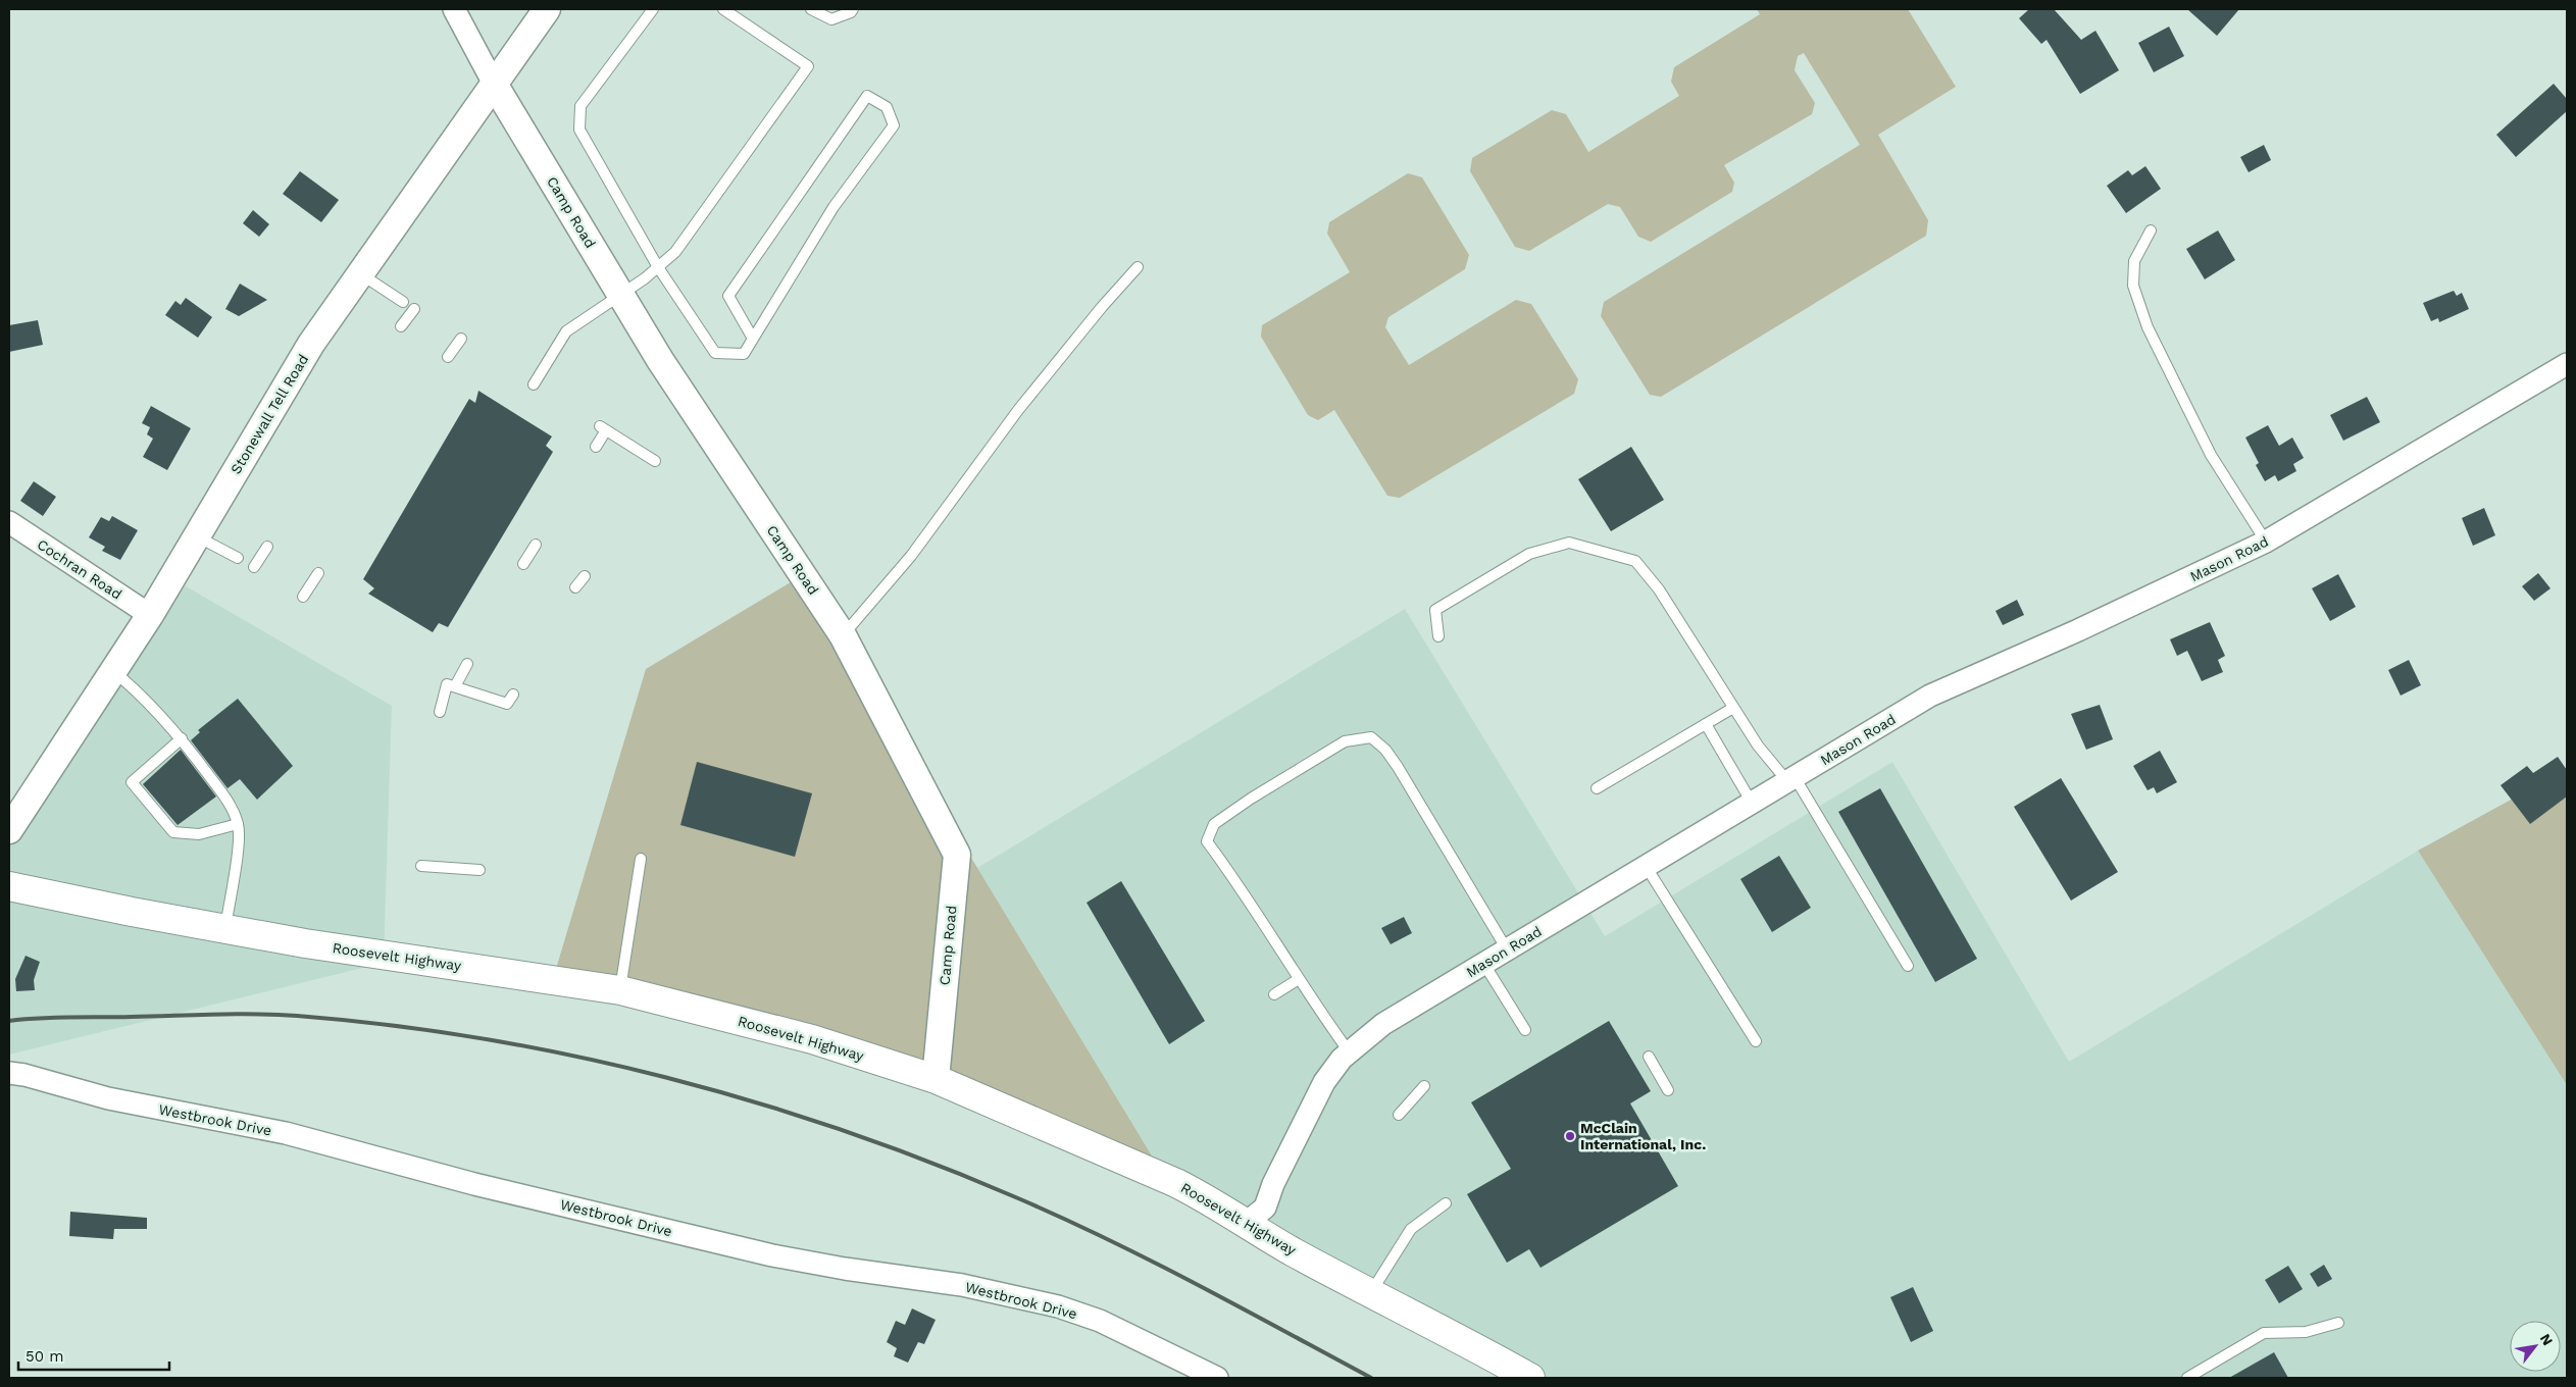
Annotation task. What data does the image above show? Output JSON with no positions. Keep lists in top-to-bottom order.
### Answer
{
  "streets": {
    "main road": ["Roosevelt Highway"],
    "street": [
      "Camp Road",
      "Stonewall Tell Road",
      "Mason Road",
      "Cochran Road",
      "Westbrook Drive"
    ]
  },
  "crossings": [
    ["Camp Road", "Stonewall Tell Road"],
    ["Camp Road", "Roosevelt Highway"],
    ["Stonewall Tell Road", "Cochran Road"],
    ["Mason Road", "Roosevelt Highway"]
  ],
  "places": ["McClain International, Inc."],
  "scale_bar": "50 m",
  "north": "top right"
}
